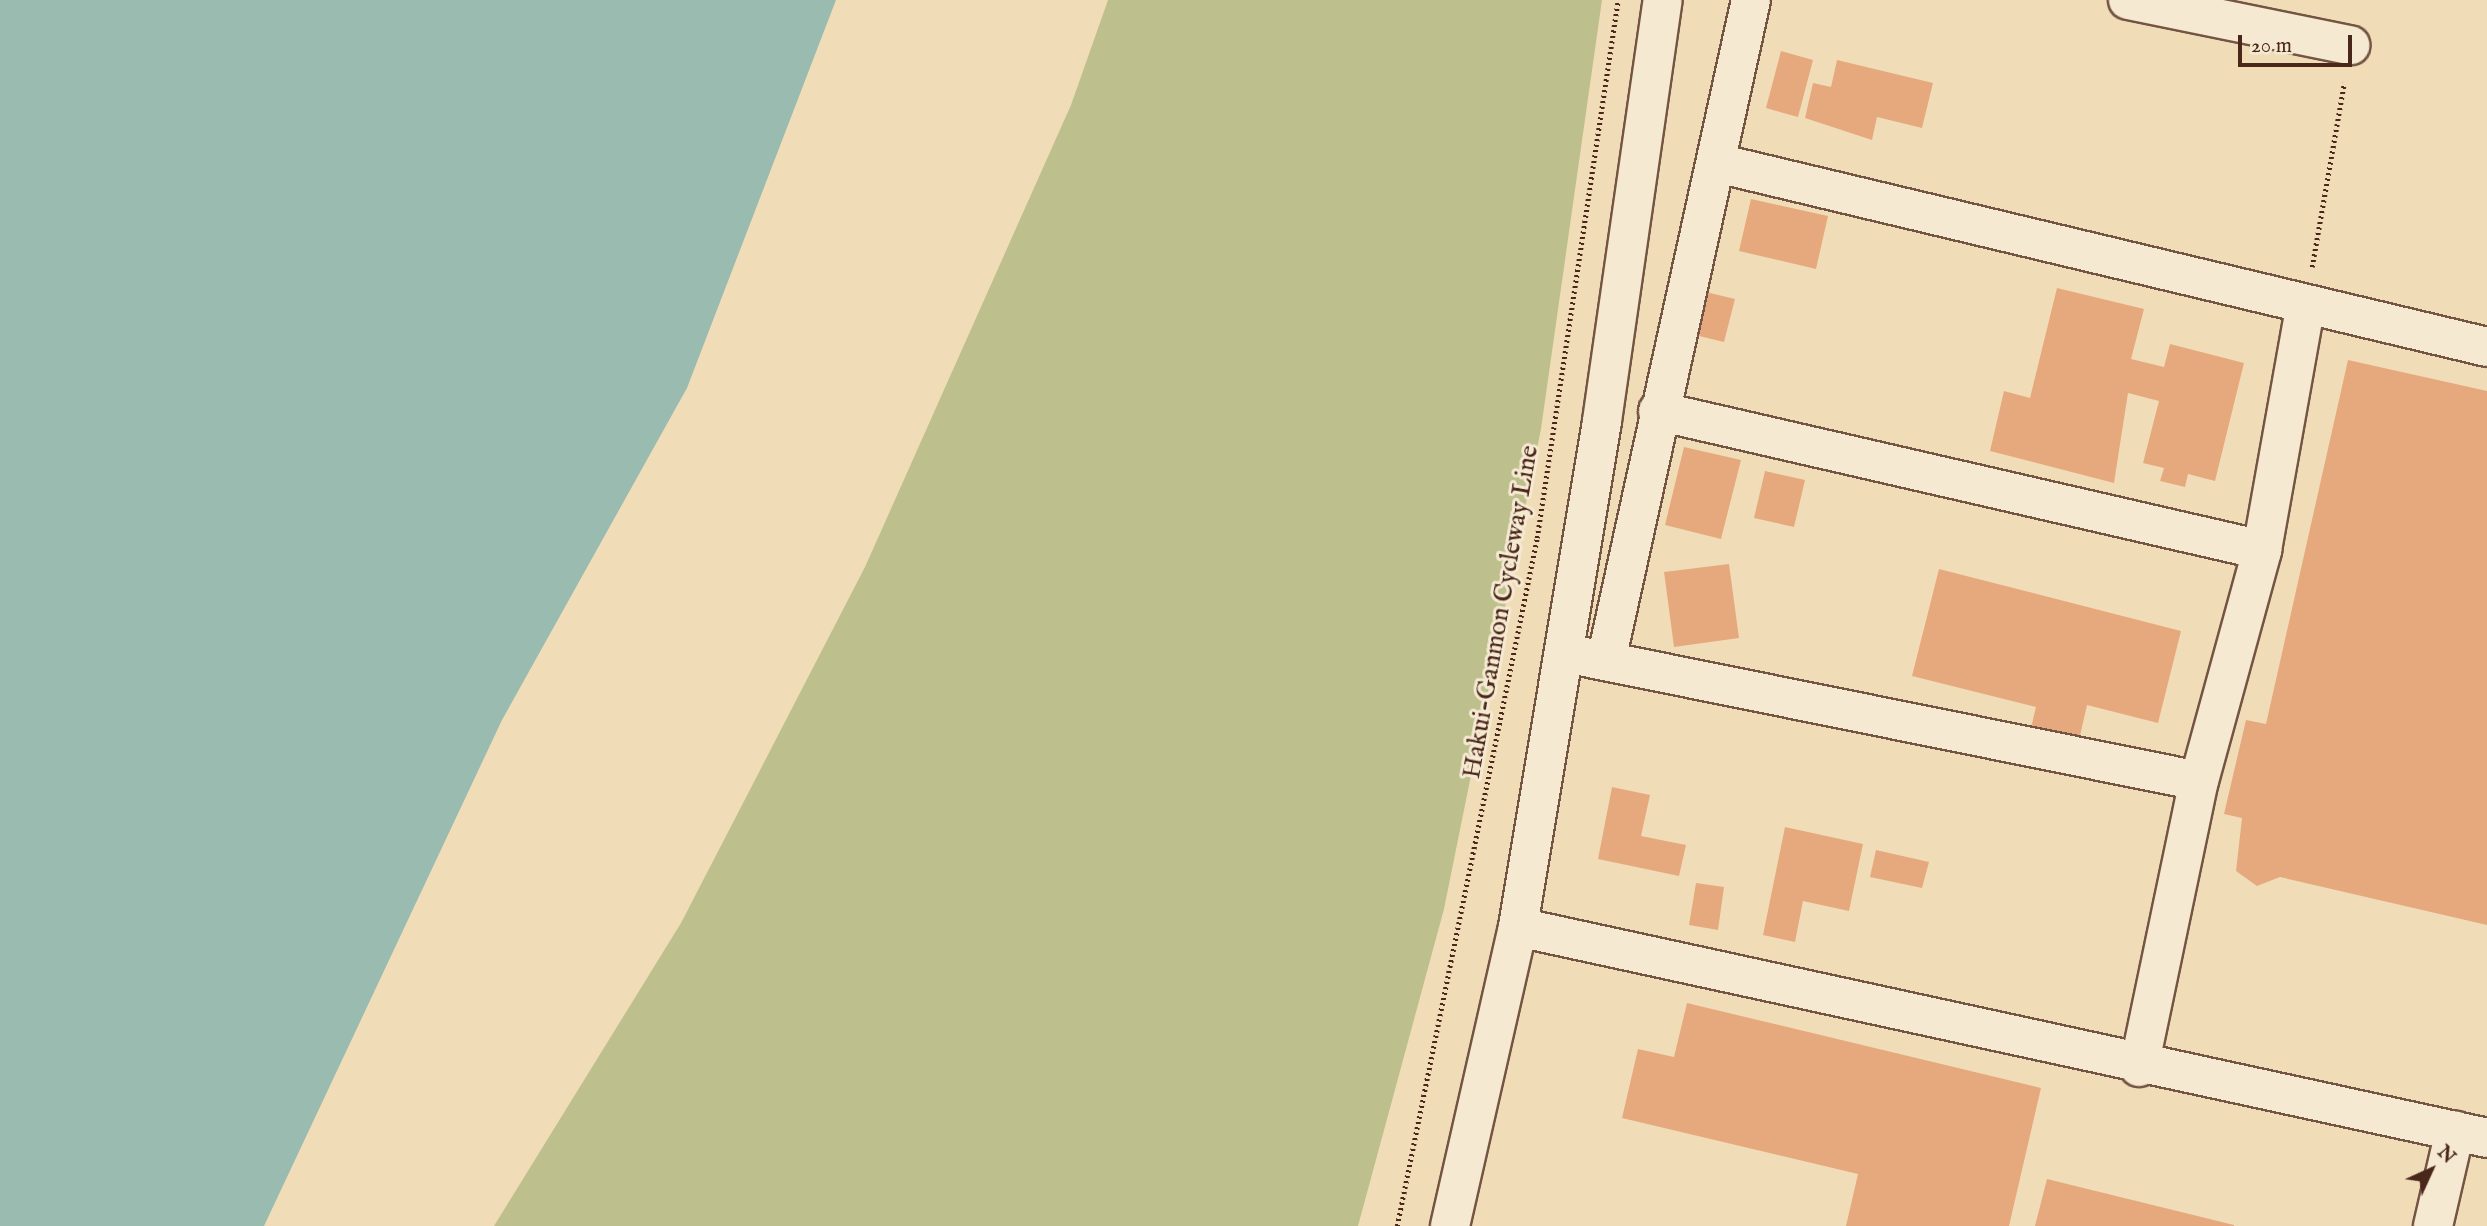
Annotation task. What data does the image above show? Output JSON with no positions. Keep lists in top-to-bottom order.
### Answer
{
  "streets": {
    "path": ["Hakui-Ganmon Cycleway Line"]
  },
  "scale_bar": "20 m",
  "north": "top right"
}
